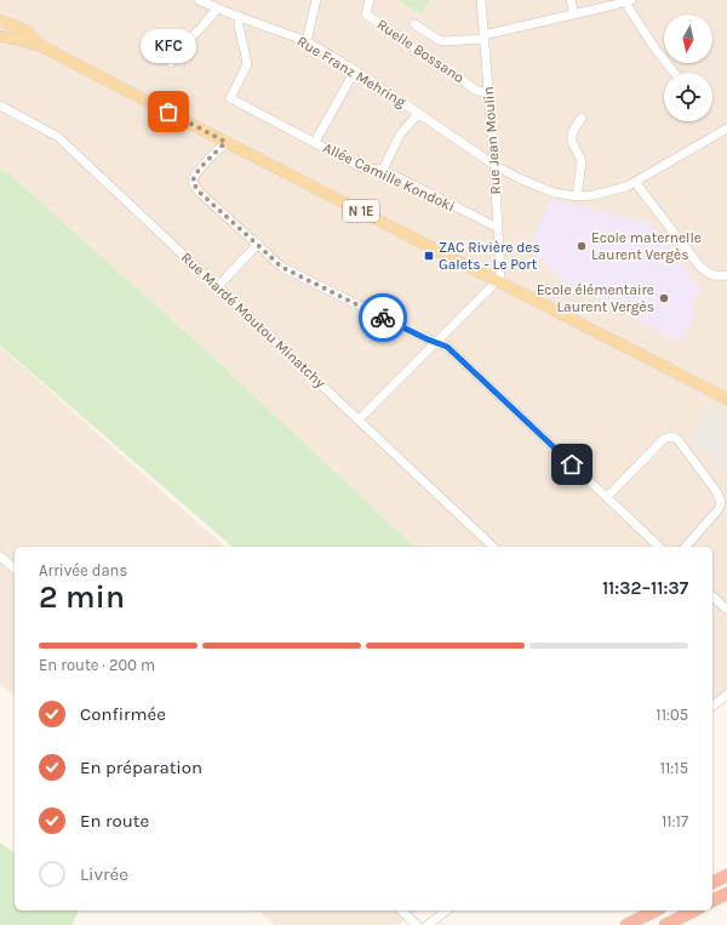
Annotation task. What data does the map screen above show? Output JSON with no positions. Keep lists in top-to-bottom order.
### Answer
{
  "streets": {
    "main road": ["N 1E"],
    "street": [
      "Ruelle Bossano",
      "Rue Franz Mehring",
      "Rue Jean Moulin",
      "Allée Camille Kondoki",
      "Rue Mardé Moutou Minatchy"
    ]
  },
  "crossings": [
    ["Ruelle Bossano", "Rue Jean Moulin"],
    ["Rue Franz Mehring", "Rue Jean Moulin"],
    ["Rue Franz Mehring", "Allée Camille Kondoki"],
    ["Rue Jean Moulin", "Allée Camille Kondoki"],
    ["Rue Jean Moulin", "N 1E"]
  ],
  "places": {
    "other": ["KFC", "Ecole maternelle Laurent Vergès", "Ecole élémentaire Laurent Vergès"],
    "transit": ["ZAC Rivière des Galets - Le Port"]
  },
  "north": "bottom",
  "page": {
    "bubble": "KFC",
    "heading": ["2 min", "Arrivée dans", "11:32–11:37"],
    "bar": "En route · 200 m",
    "list": [
      ["Confirmée", "11:05"],
      ["En préparation", "11:15"],
      ["En route", "11:17"],
      "Livrée"
    ]
  }
}
